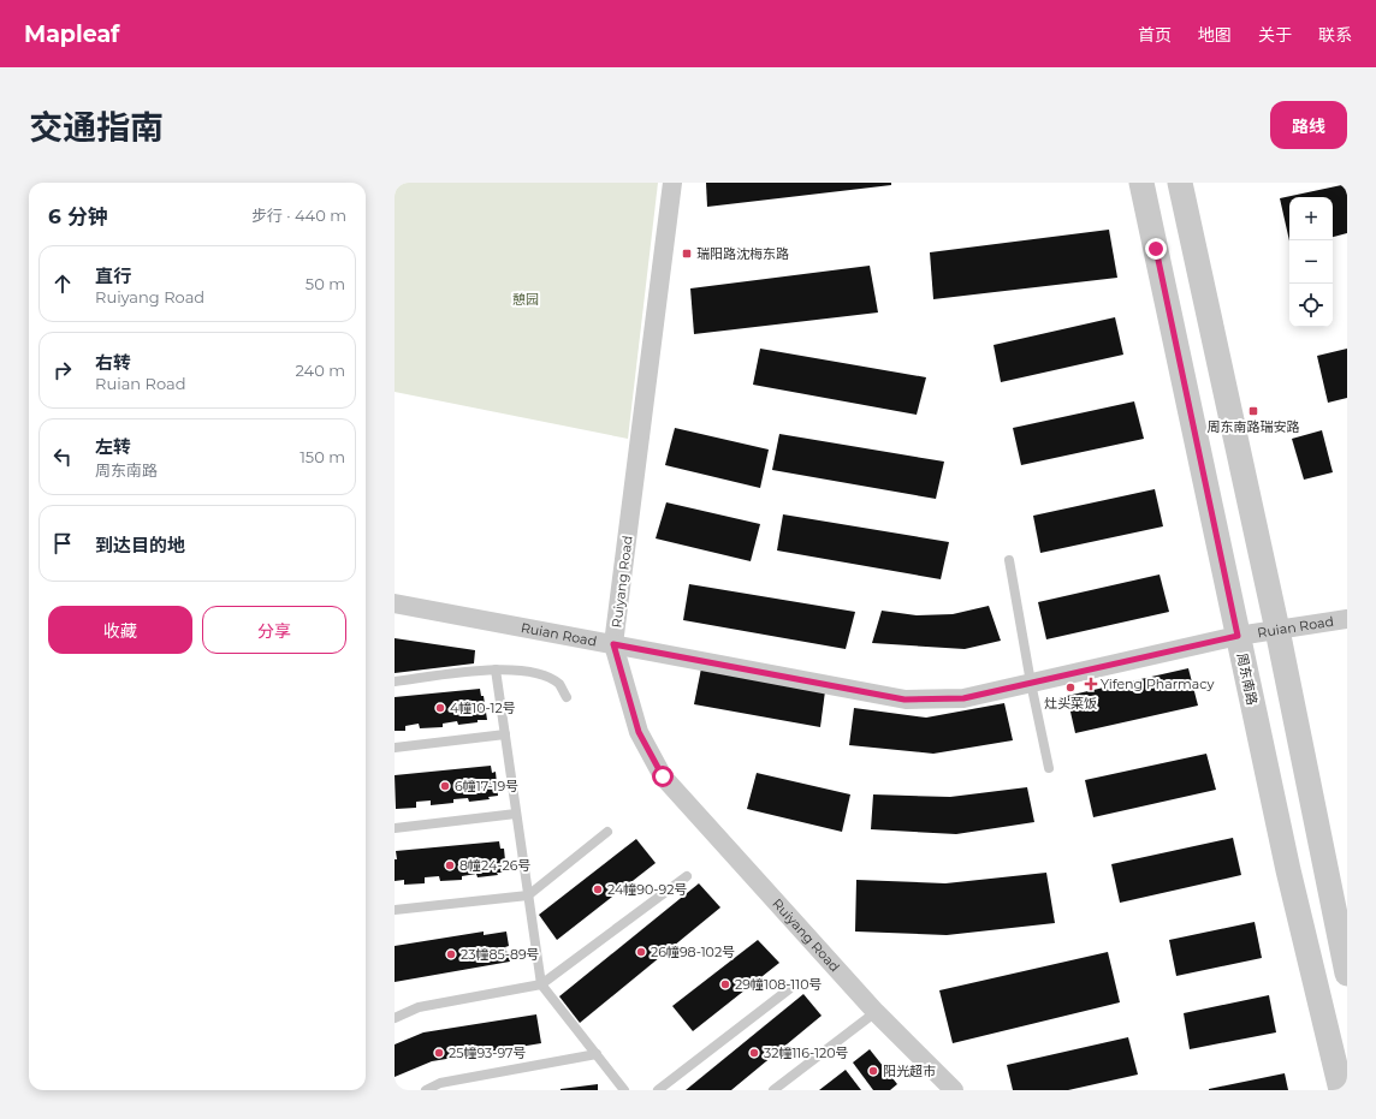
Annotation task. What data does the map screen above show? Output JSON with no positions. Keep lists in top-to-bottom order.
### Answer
{
  "streets": {
    "street": ["Ruiyang Road", "Ruian Road", "周东南路"]
  },
  "crossings": [
    ["Ruiyang Road", "Ruian Road"],
    ["Ruian Road", "周东南路"]
  ],
  "parks": ["憩园"],
  "places": {
    "transit": ["瑞阳路沈梅东路", "周东南路瑞安路"],
    "health": ["Yifeng Pharmacy"],
    "other": [
      "灶头菜饭",
      "4幢10-12号",
      "6幢17-19号",
      "8幢24-26号",
      "24幢90-92号",
      "26幢98-102号",
      "23幢85-89号",
      "29幢108-110号",
      "25幢93-97号",
      "32幢116-120号",
      "阳光超市"
    ]
  },
  "page": {
    "header": "Mapleaf",
    "nav": [
      "首页",
      "地图",
      "关于",
      "联系"
    ],
    "title": "交通指南",
    "buttons": [
      "路线",
      ["收藏", "分享"]
    ],
    "heading": ["6 分钟", "步行 · 440 m"],
    "map_buttons": ["+", "−"],
    "list": [
      ["直行", "Ruiyang Road", "50 m"],
      ["右转", "Ruian Road", "240 m"],
      ["左转", "周东南路", "150 m"],
      "到达目的地"
    ]
  }
}
